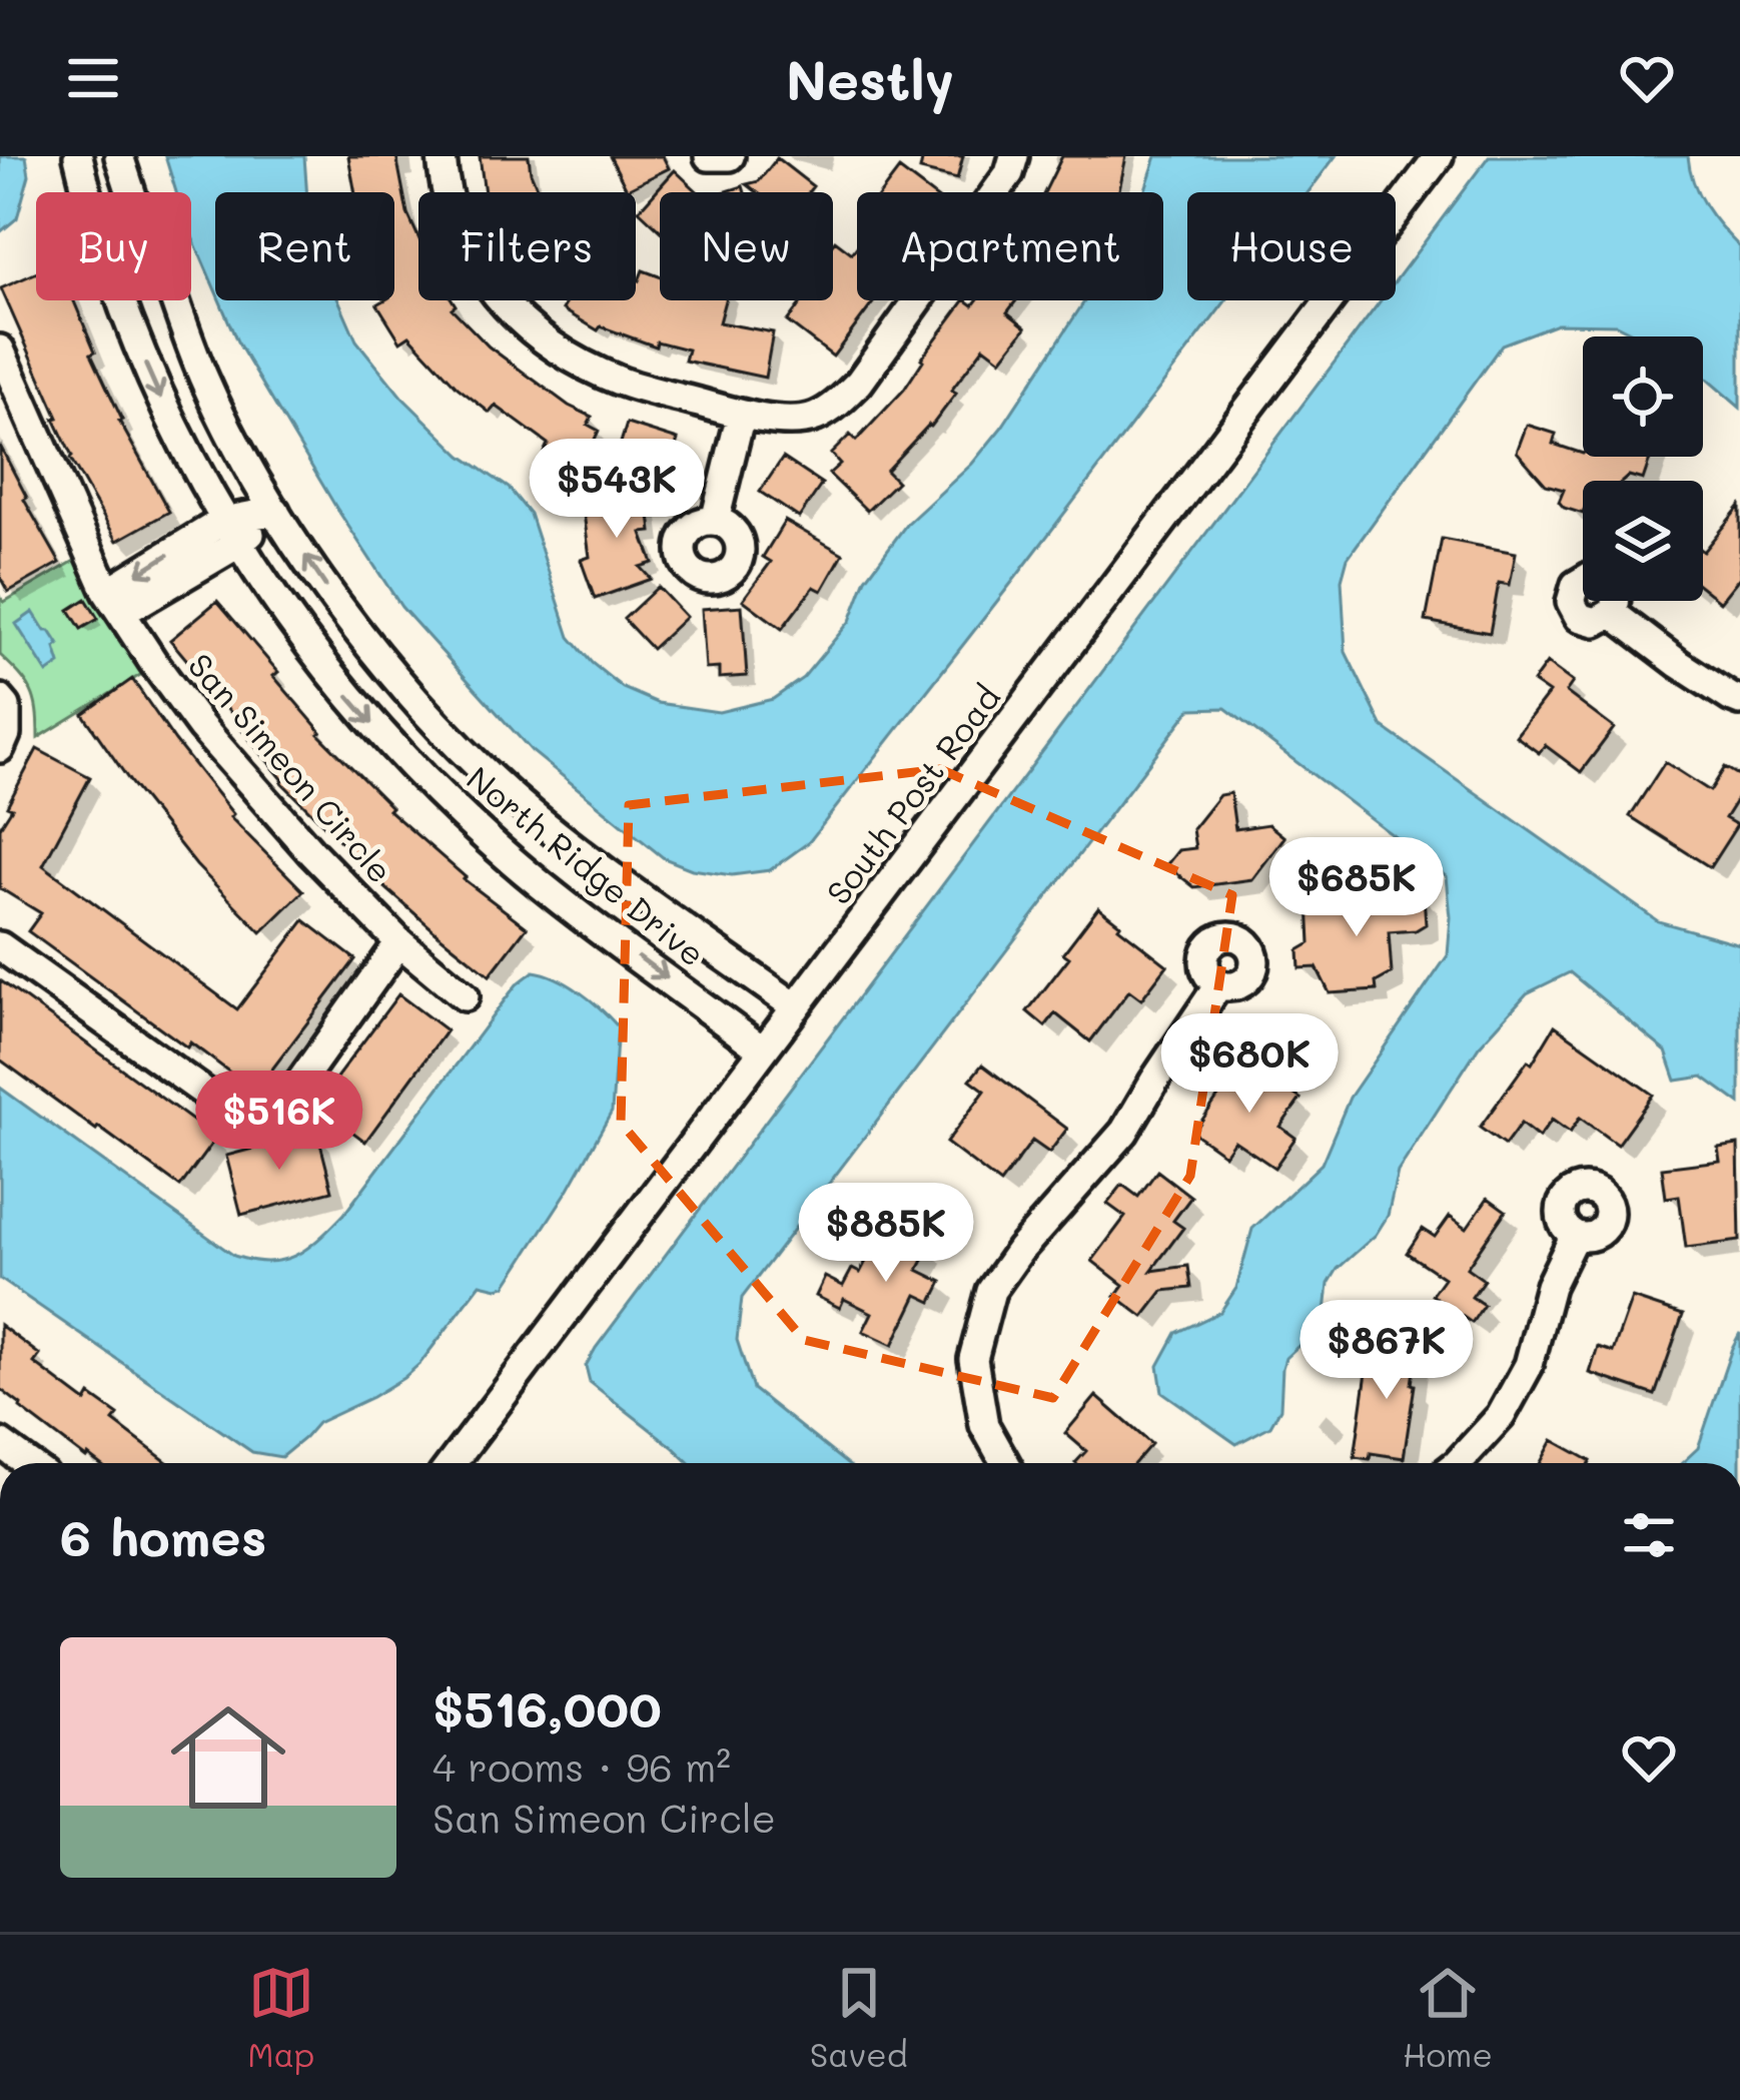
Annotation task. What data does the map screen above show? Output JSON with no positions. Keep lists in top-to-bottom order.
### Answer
{
  "streets": {
    "street": ["San Simeon Circle", "South Post Road", "North Ridge Drive"]
  },
  "crossings": [
    ["South Post Road", "North Ridge Drive"]
  ],
  "page": {
    "header": "Nestly",
    "chip": [
      "Buy",
      "Rent",
      "Filters",
      "New",
      "Apartment",
      "House"
    ],
    "price": [
      "$543K",
      "$685K",
      "$680K",
      "$516K",
      "$885K",
      "$867K"
    ],
    "heading": "6 homes",
    "list": [
      {
        "name": "$516,000",
        "note": "4 rooms · 96 m² · San Simeon Circle"
      }
    ],
    "tabs": ["Map", "Saved", "Home"]
  }
}
